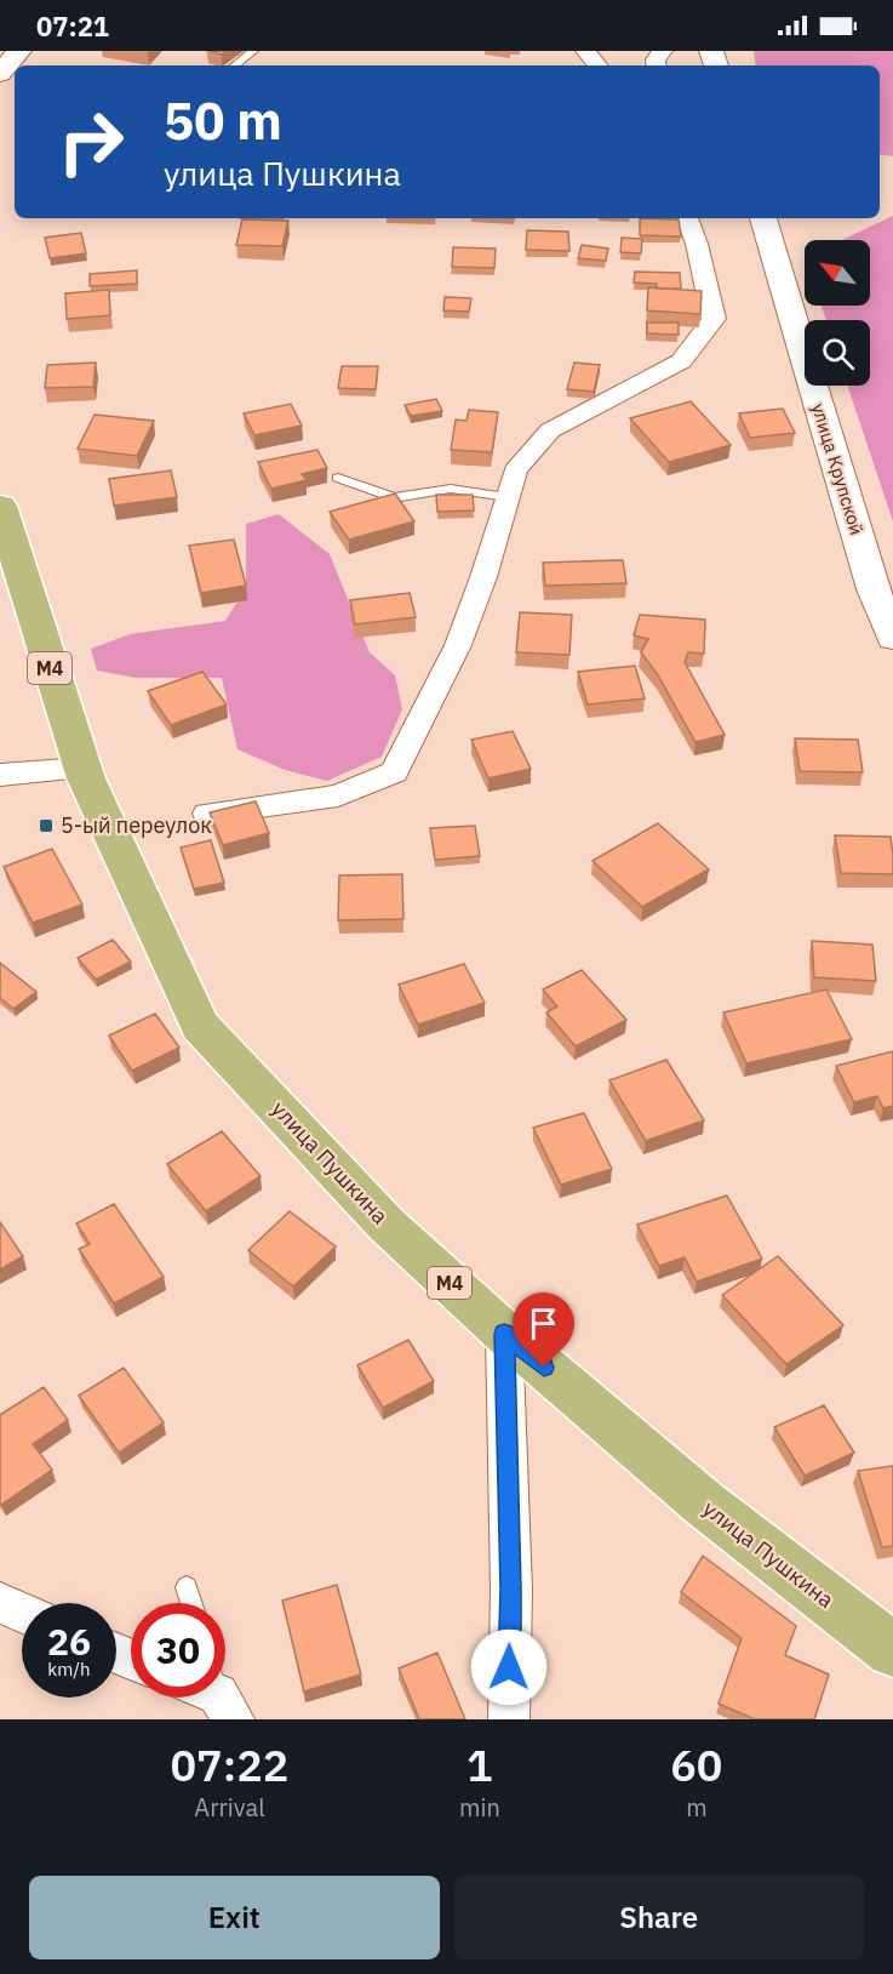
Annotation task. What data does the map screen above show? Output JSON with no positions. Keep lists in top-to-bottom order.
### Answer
{
  "streets": {
    "highway": ["M4", "улица Пушкина"],
    "street": ["улица Крупской"]
  },
  "places": {
    "transit": ["5-ый переулок"]
  },
  "north": "top left",
  "page": {
    "status": "07:21",
    "turn": ["50 m", "улица Пушкина"],
    "speed": "26 km/h",
    "limit": "30",
    "eta": [
      "07:22",
      "Arrival",
      "1",
      "min",
      "60",
      "m"
    ],
    "buttons": ["Exit", "Share"]
  }
}
